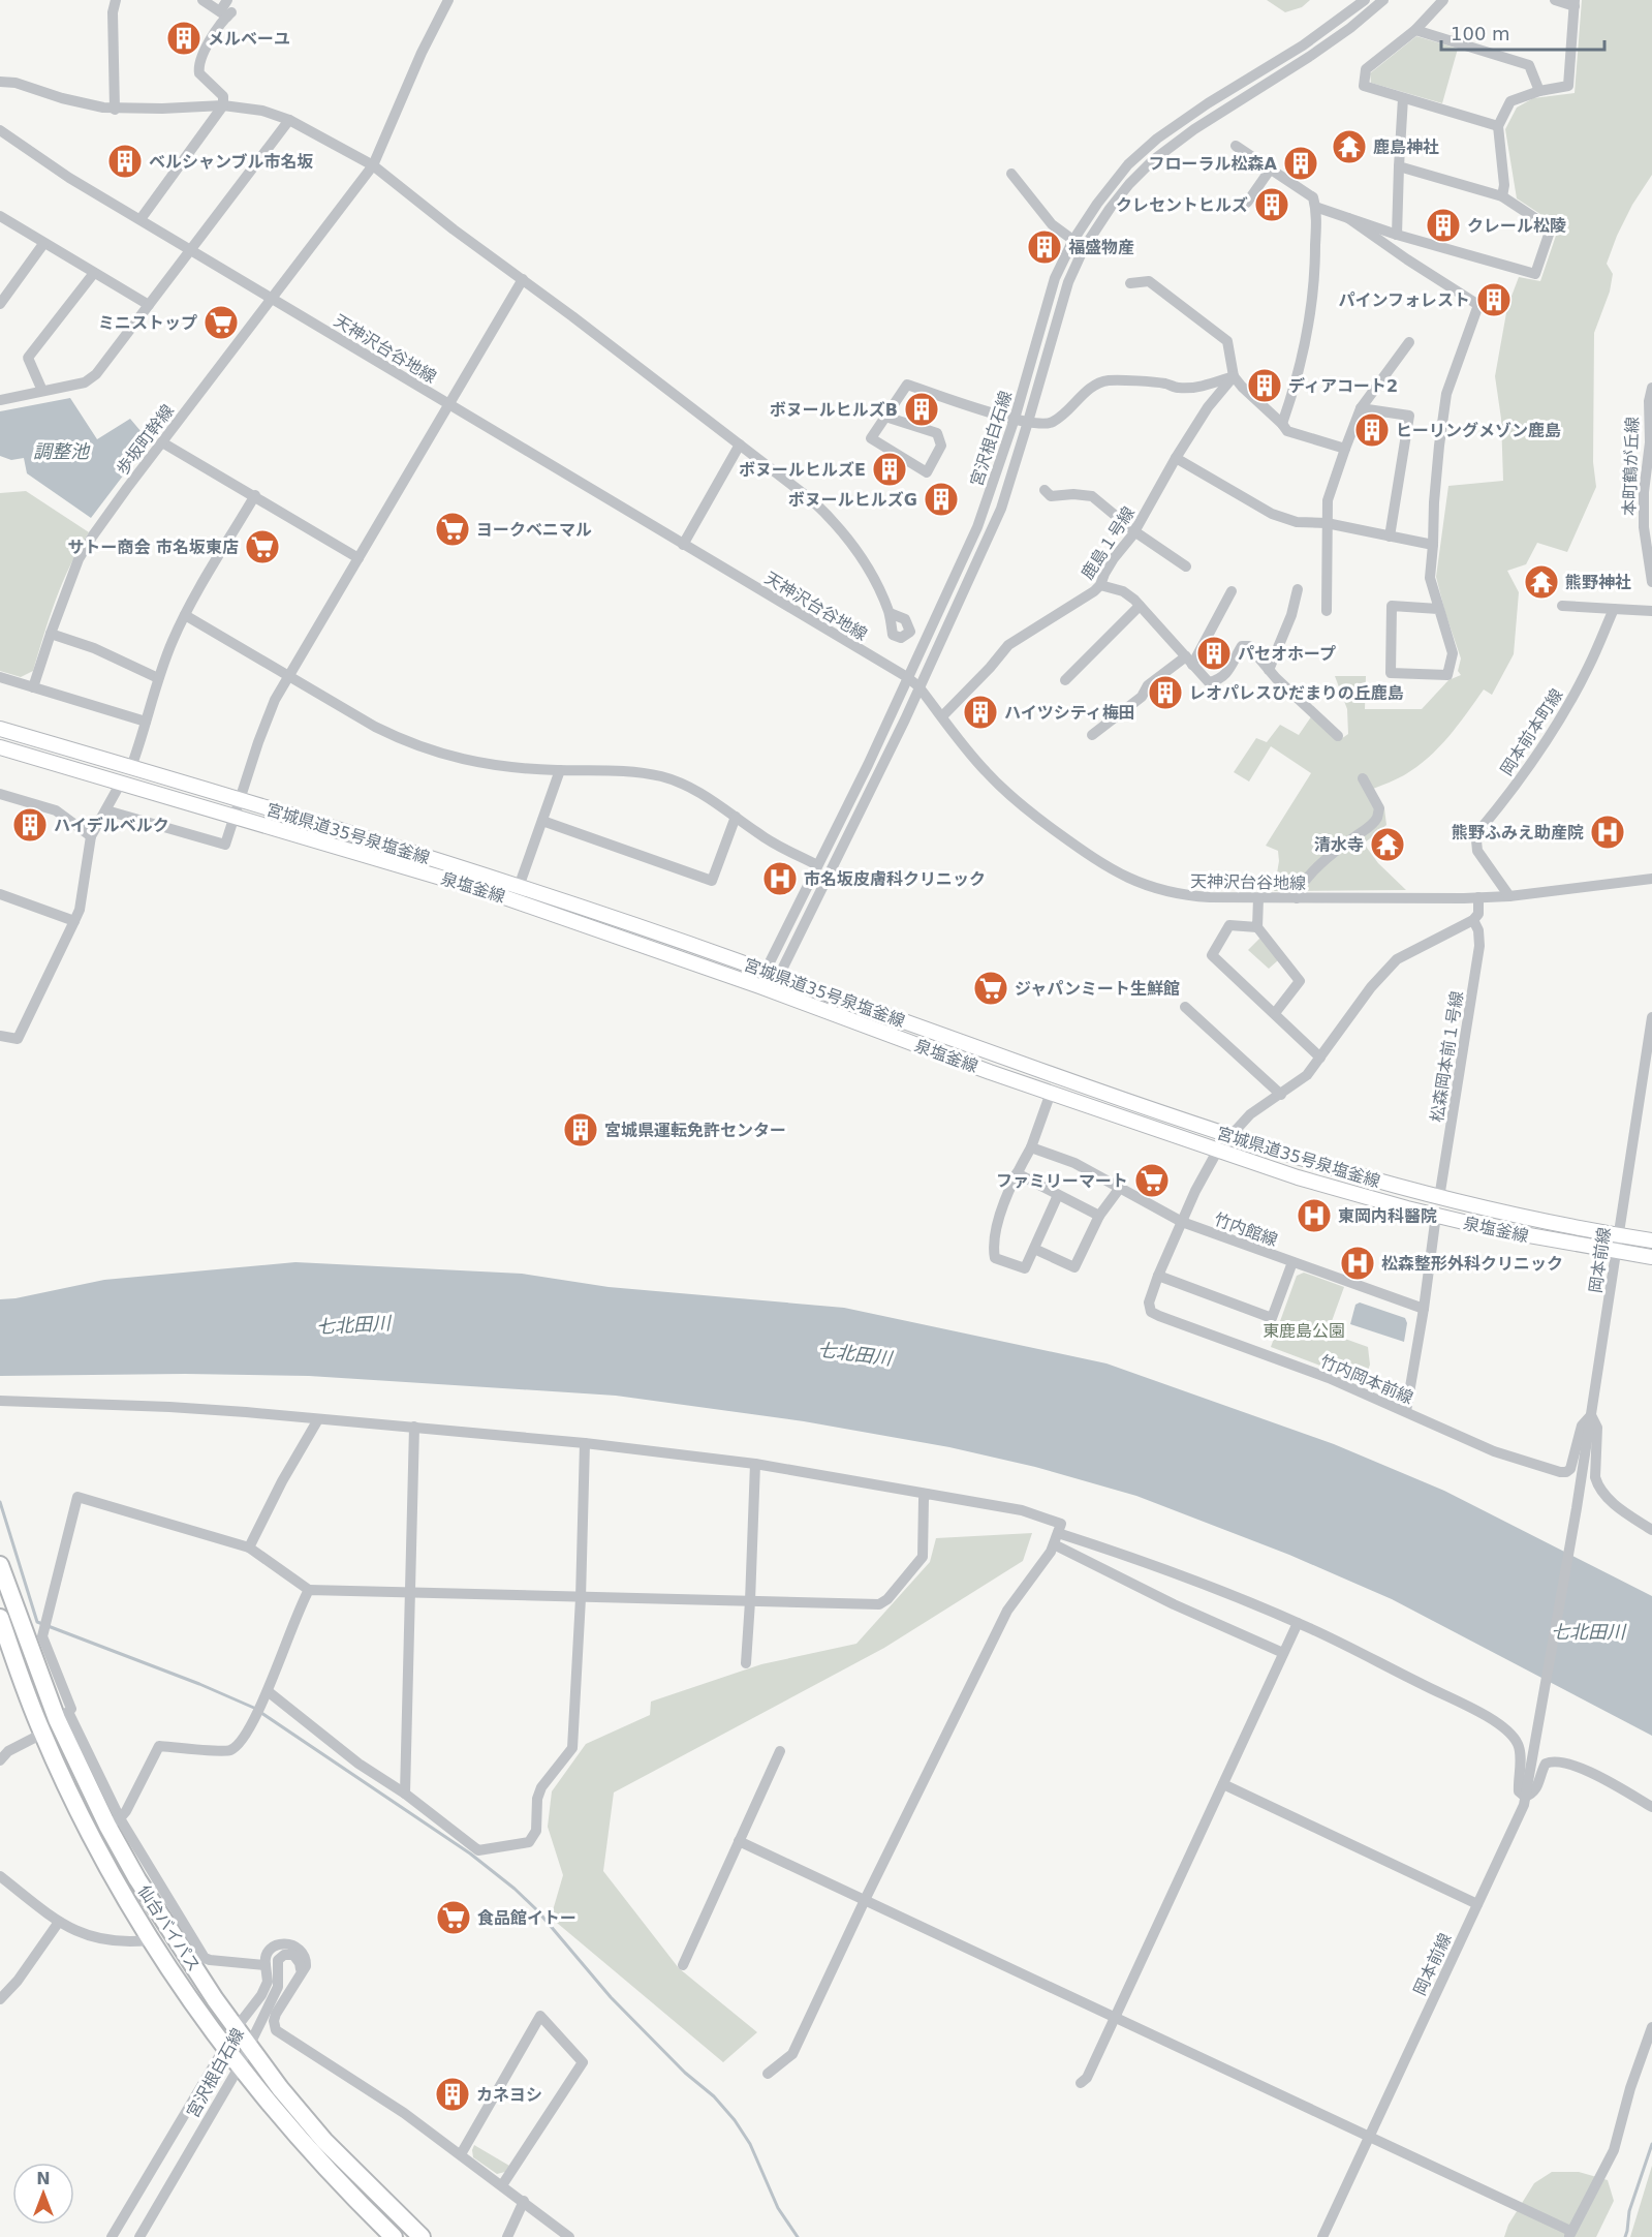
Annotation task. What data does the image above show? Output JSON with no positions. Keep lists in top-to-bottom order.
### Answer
{
  "streets": {
    "highway": ["仙台バイパス"],
    "main road": ["宮城県道35号泉塩釜線", "泉塩釜線"],
    "street": [
      "天神沢台谷地線",
      "宮沢根白石線",
      "歩坂町幹線",
      "本町鶴が丘線",
      "鹿島１号線",
      "岡本前本町線",
      "松森岡本前１号線",
      "竹内館線",
      "岡本前線",
      "竹内岡本前線"
    ]
  },
  "crossings": [
    ["天神沢台谷地線", "宮沢根白石線"],
    ["天神沢台谷地線", "歩坂町幹線"],
    ["天神沢台谷地線", "鹿島１号線"],
    ["天神沢台谷地線", "岡本前本町線"],
    ["宮沢根白石線", "宮城県道35号泉塩釜線"],
    ["宮沢根白石線", "泉塩釜線"],
    ["宮沢根白石線", "仙台バイパス"],
    ["宮城県道35号泉塩釜線", "松森岡本前１号線"],
    ["宮城県道35号泉塩釜線", "岡本前線"],
    ["宮城県道35号泉塩釜線", "竹内岡本前線"],
    ["泉塩釜線", "岡本前線"],
    ["泉塩釜線", "竹内岡本前線"],
    ["松森岡本前１号線", "竹内岡本前線"],
    ["竹内館線", "竹内岡本前線"],
    ["岡本前線", "竹内岡本前線"]
  ],
  "water": ["調整池", "七北田川"],
  "parks": ["東鹿島公園"],
  "places": {
    "building": [
      "メルベーユ",
      "ベルシャンブル市名坂",
      "フローラル松森A",
      "クレセントヒルズ",
      "クレール松陵",
      "福盛物産",
      "パインフォレスト",
      "ディアコート2",
      "ボヌールヒルズB",
      "ヒーリングメゾン鹿島",
      "ボヌールヒルズE",
      "ボヌールヒルズG",
      "パセオホープ",
      "レオパレスひだまりの丘鹿島",
      "ハイツシティ梅田",
      "ハイデルベルク",
      "宮城県運転免許センター",
      "カネヨシ"
    ],
    "temple": ["鹿島神社", "熊野神社", "清水寺"],
    "supermarket": [
      "ミニストップ",
      "ヨークベニマル",
      "サトー商会 市名坂東店",
      "ジャパンミート生鮮館",
      "ファミリーマート",
      "食品館イトー"
    ],
    "hospital": [
      "熊野ふみえ助産院",
      "市名坂皮膚科クリニック",
      "東岡内科醫院",
      "松森整形外科クリニック"
    ]
  },
  "scale_bar": "100 m",
  "north": "top"
}
